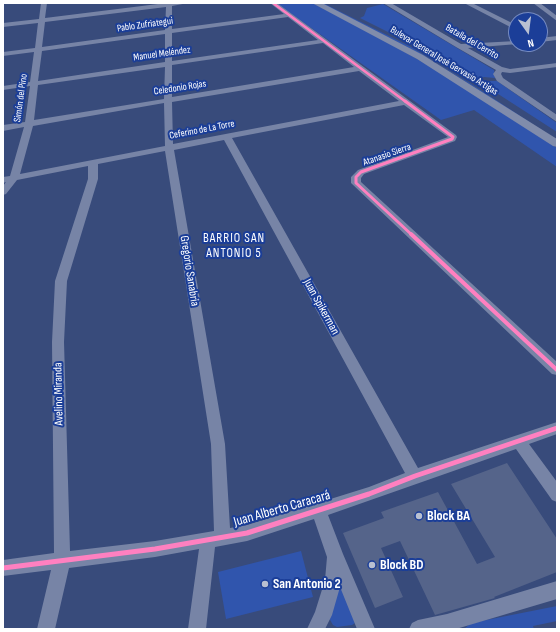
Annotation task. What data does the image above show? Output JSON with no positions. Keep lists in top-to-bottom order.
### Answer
{
  "streets": {
    "main road": ["Bulevar General José Gervasio Artigas"],
    "street": [
      "Pablo Zufriategui",
      "Batalla del Cerrito",
      "Manuel Meléndez",
      "Celedonio Rojas",
      "Simón del Pino",
      "Ceferino de La Torre",
      "Atanasio Sierra",
      "Gregorio Sanabria",
      "Juan Spikerman",
      "Avelino Miranda",
      "Juan Alberto Caracará"
    ]
  },
  "crossings": [
    ["Pablo Zufriategui", "Simón del Pino"],
    ["Pablo Zufriategui", "Atanasio Sierra"],
    ["Pablo Zufriategui", "Gregorio Sanabria"],
    ["Manuel Meléndez", "Simón del Pino"],
    ["Manuel Meléndez", "Atanasio Sierra"],
    ["Manuel Meléndez", "Gregorio Sanabria"],
    ["Celedonio Rojas", "Simón del Pino"],
    ["Celedonio Rojas", "Atanasio Sierra"],
    ["Celedonio Rojas", "Gregorio Sanabria"],
    ["Simón del Pino", "Ceferino de La Torre"],
    ["Ceferino de La Torre", "Atanasio Sierra"],
    ["Ceferino de La Torre", "Gregorio Sanabria"],
    ["Ceferino de La Torre", "Juan Spikerman"],
    ["Ceferino de La Torre", "Avelino Miranda"],
    ["Gregorio Sanabria", "Juan Alberto Caracará"],
    ["Juan Spikerman", "Juan Alberto Caracará"],
    ["Avelino Miranda", "Juan Alberto Caracará"]
  ],
  "districts": ["BARRIO SAN ANTONIO 5"],
  "places": ["Block BA", "Block BD", "San Antonio 2"],
  "north": "bottom"
}
